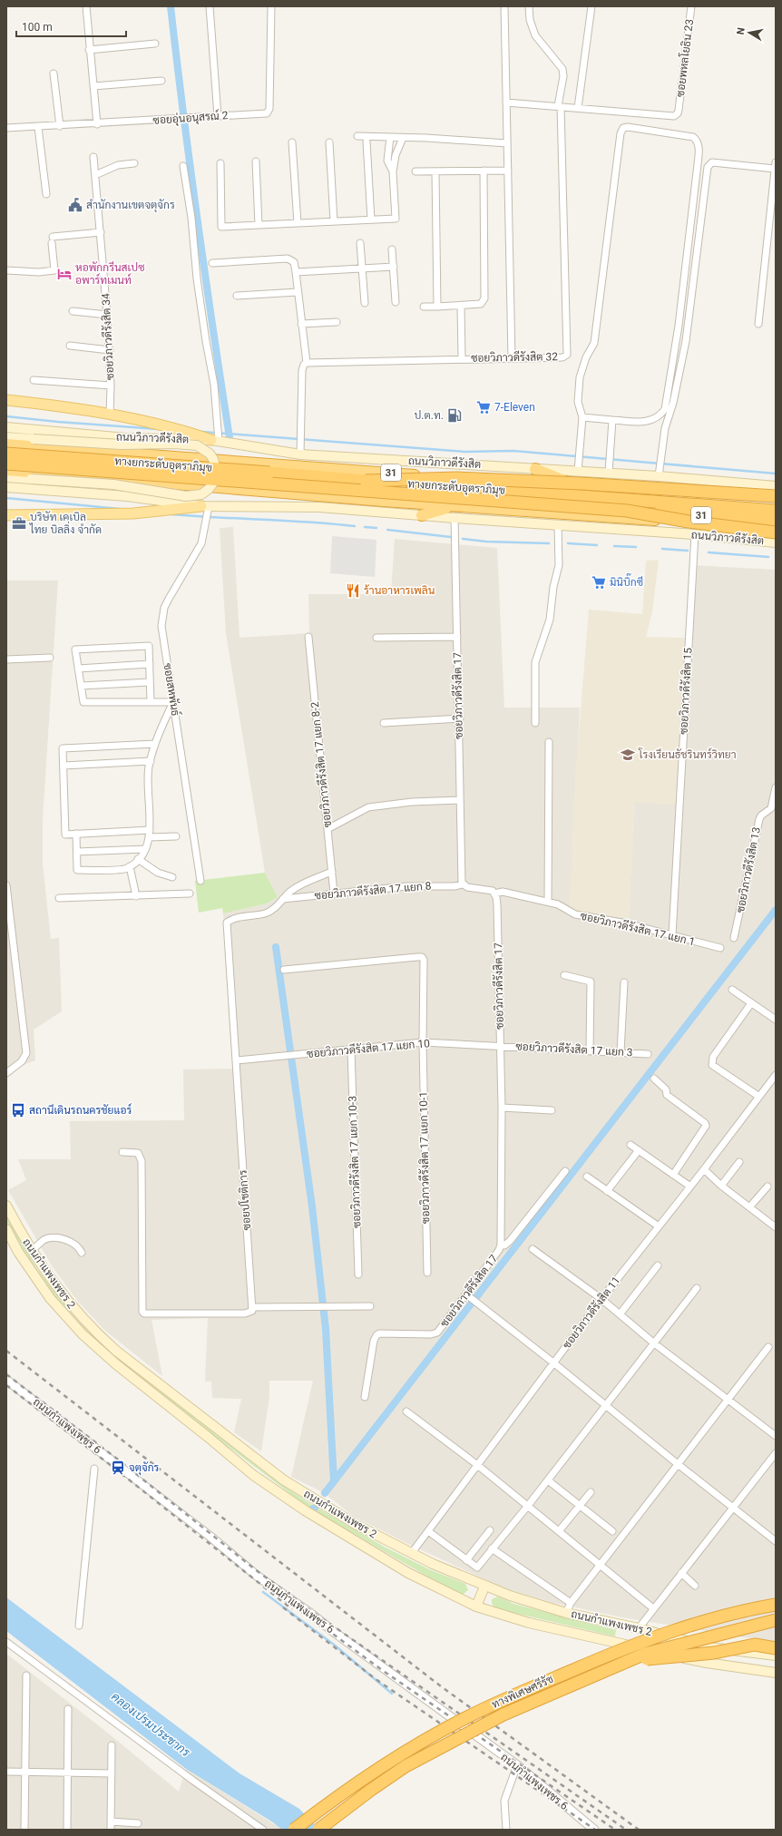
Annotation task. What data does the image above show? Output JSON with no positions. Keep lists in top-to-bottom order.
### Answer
{
  "streets": {
    "highway": [
      "ถนนวิภาวดีรังสิต",
      "ทางยกระดับอุตราภิมุข",
      "31",
      "ทางพิเศษศรีรัช"
    ],
    "main road": ["ถนนกำแพงเพชร 2"],
    "street": [
      "ซอยพหลโยธิน 23",
      "ซอยอุ่นอนุสรณ์ 2",
      "ซอยวิภาวดีรังสิต 34",
      "ซอยวิภาวดีรังสิต 32",
      "ซอยสหพันธ์",
      "ซอยวิภาวดีรังสิต 15",
      "ซอยวิภาวดีรังสิต 17",
      "ซอยวิภาวดีรังสิต 17 แยก 8-2",
      "ซอยวิภาวดีรังสิต 13",
      "ซอยวิภาวดีรังสิต 17 แยก 8",
      "ซอยวิภาวดีรังสิต 17 แยก 1",
      "ซอยวิภาวดีรังสิต 17 แยก 10",
      "ซอยวิภาวดีรังสิต 17 แยก 3",
      "ซอยวิภาวดีรังสิต 17 แยก 10-1",
      "ซอยวิภาวดีรังสิต 17 แยก 10-3",
      "ซอยปโชติการ",
      "ซอยวิภาวดีรังสิต 11",
      "ถนนกำแพงเพชร 6"
    ]
  },
  "crossings": [
    ["ถนนวิภาวดีรังสิต", "ซอยสหพันธ์"],
    ["ถนนวิภาวดีรังสิต", "ซอยวิภาวดีรังสิต 15"],
    ["ถนนวิภาวดีรังสิต", "ซอยวิภาวดีรังสิต 17"],
    ["ซอยวิภาวดีรังสิต 15", "ซอยวิภาวดีรังสิต 17 แยก 1"],
    ["ซอยวิภาวดีรังสิต 17", "ซอยวิภาวดีรังสิต 17 แยก 8"],
    ["ซอยวิภาวดีรังสิต 17", "ซอยวิภาวดีรังสิต 17 แยก 1"],
    ["ซอยวิภาวดีรังสิต 17", "ซอยวิภาวดีรังสิต 17 แยก 10"],
    ["ซอยวิภาวดีรังสิต 17", "ซอยวิภาวดีรังสิต 17 แยก 3"],
    ["ซอยวิภาวดีรังสิต 17 แยก 8-2", "ซอยวิภาวดีรังสิต 17 แยก 8"],
    ["ซอยวิภาวดีรังสิต 17 แยก 8-2", "ซอยปโชติการ"],
    ["ซอยวิภาวดีรังสิต 17 แยก 8", "ซอยปโชติการ"],
    ["ซอยวิภาวดีรังสิต 17 แยก 10", "ซอยวิภาวดีรังสิต 17 แยก 3"],
    ["ซอยวิภาวดีรังสิต 17 แยก 10", "ซอยวิภาวดีรังสิต 17 แยก 10-1"],
    ["ซอยวิภาวดีรังสิต 17 แยก 10", "ซอยวิภาวดีรังสิต 17 แยก 10-3"],
    ["ซอยวิภาวดีรังสิต 17 แยก 10", "ซอยปโชติการ"],
    ["ถนนกำแพงเพชร 2", "ซอยวิภาวดีรังสิต 11"]
  ],
  "water": ["คลองเปรมประชากร"],
  "places": {
    "public building": ["สำนักงานเขตจตุจักร"],
    "hotel": ["หอพักกรีนสเปซ อพาร์ทเมนท์"],
    "supermarket": ["7-Eleven", "มินิบิ๊กซี"],
    "fuel station": ["ป.ต.ท."],
    "office": ["บริษัท เคเบิล ไทย บิลลิ่ง จำกัด"],
    "restaurant": ["ร้านอาหารเพลิน"],
    "school or university": ["โรงเรียนธัชรินทร์วิทยา"],
    "bus stop": ["สถานีเดินรถนครชัยแอร์"],
    "station": ["จตุจักร"]
  },
  "scale_bar": "100 m",
  "north": "left"
}
